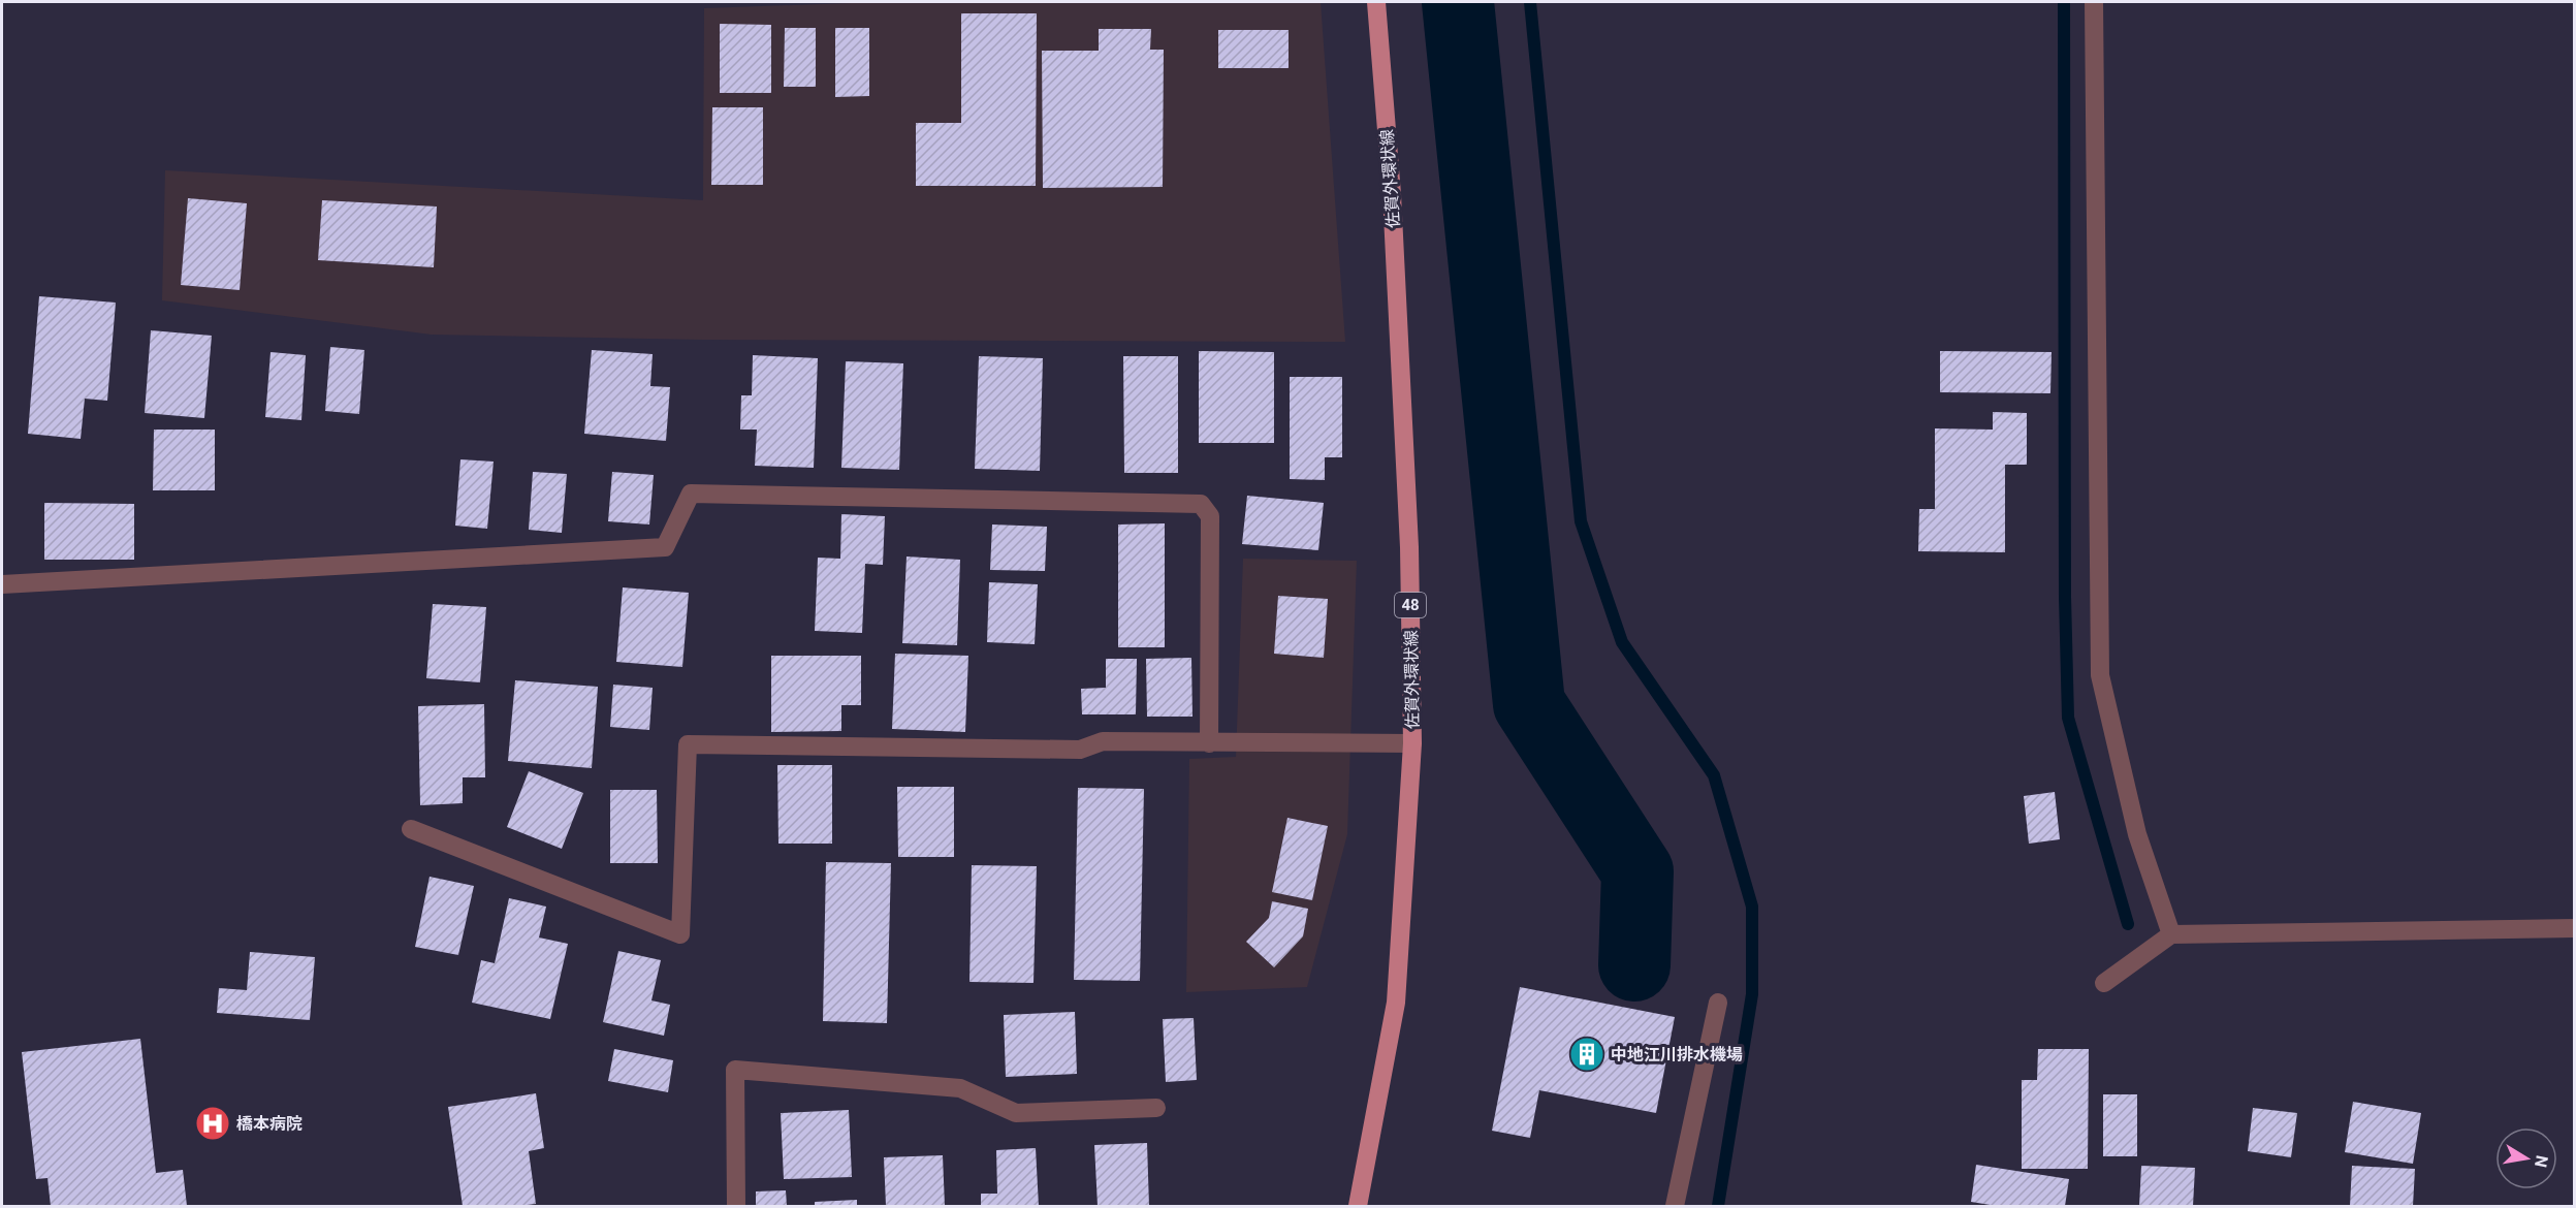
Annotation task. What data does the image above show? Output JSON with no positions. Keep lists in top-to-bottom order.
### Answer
{
  "streets": {
    "main road": ["佐賀外環状線", "48"]
  },
  "places": {
    "building": ["中地江川排水機場"],
    "hospital": ["橋本病院"]
  },
  "north": "right"
}
